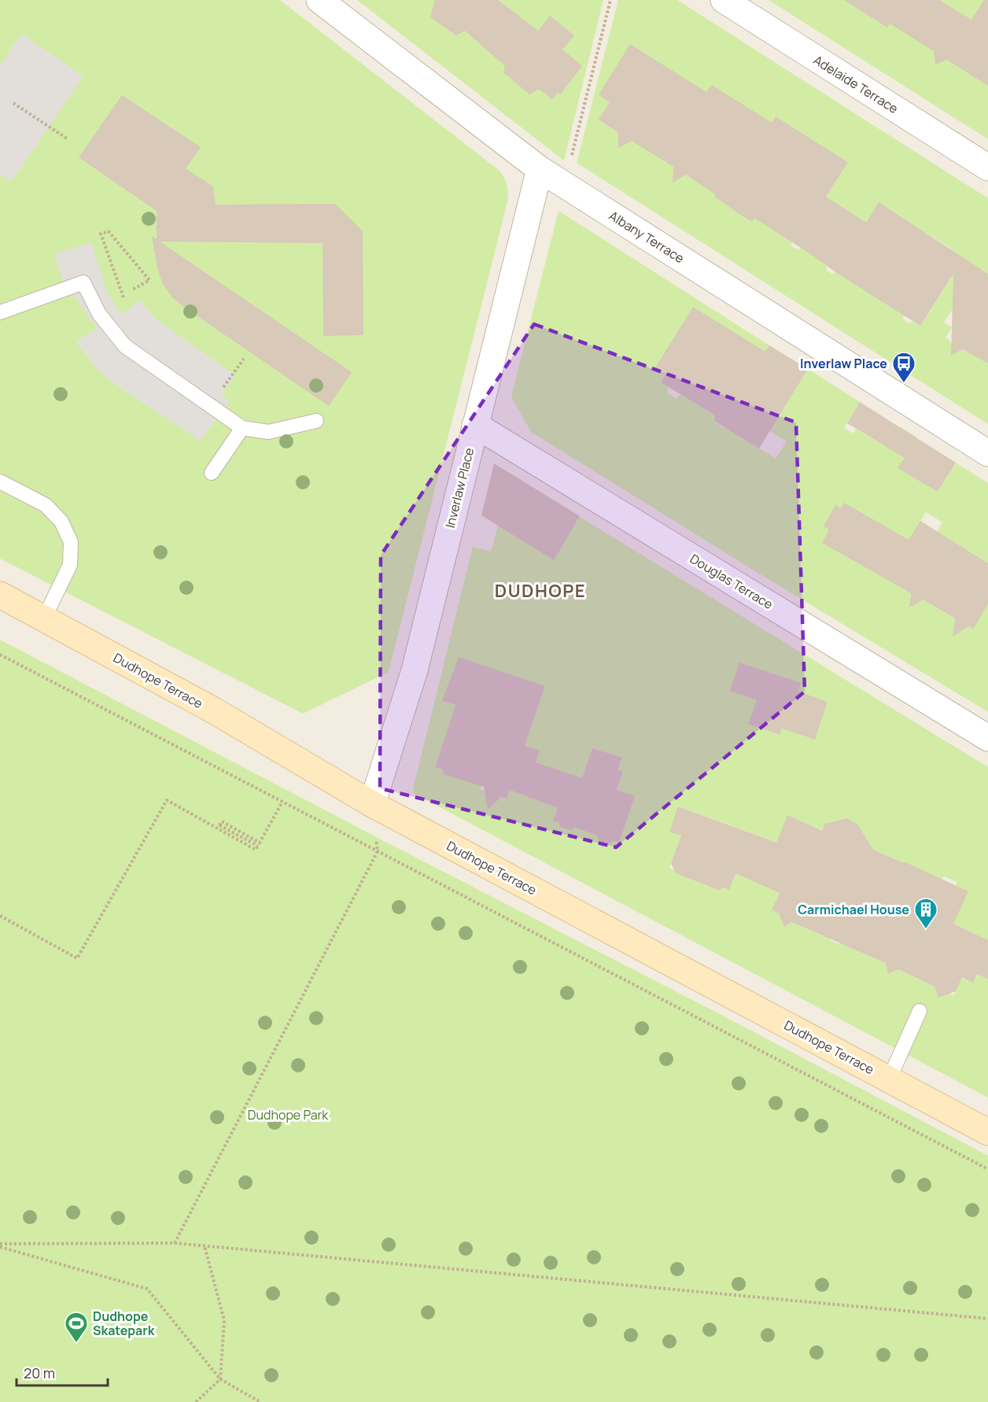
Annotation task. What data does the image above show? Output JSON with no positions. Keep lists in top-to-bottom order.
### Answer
{
  "streets": {
    "street": [
      "Adelaide Terrace",
      "Albany Terrace",
      "Inverlaw Place",
      "Douglas Terrace",
      "Dudhope Terrace"
    ]
  },
  "crossings": [
    ["Albany Terrace", "Inverlaw Place"],
    ["Inverlaw Place", "Douglas Terrace"],
    ["Inverlaw Place", "Dudhope Terrace"]
  ],
  "districts": ["DUDHOPE"],
  "parks": ["Dudhope Park"],
  "places": {
    "bus stop": ["Inverlaw Place"],
    "building": ["Carmichael House"],
    "sports": ["Dudhope Skatepark"]
  },
  "scale_bar": "20 m"
}
